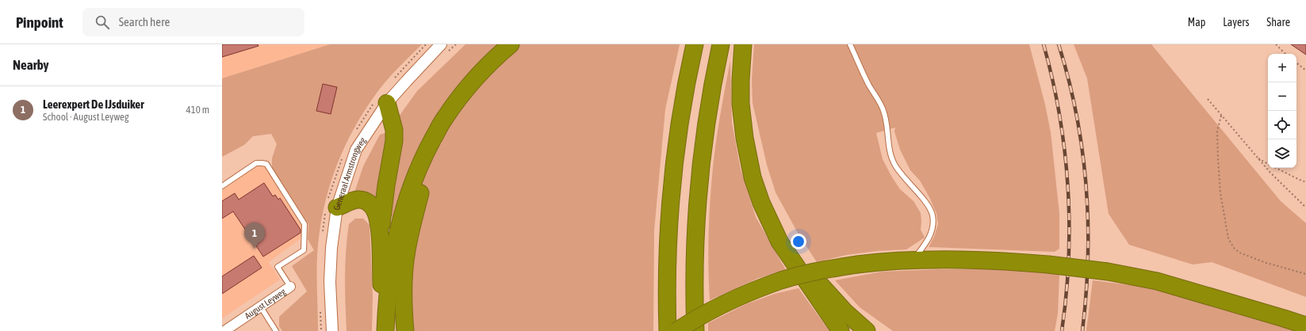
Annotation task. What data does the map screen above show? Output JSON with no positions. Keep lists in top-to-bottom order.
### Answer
{
  "streets": {
    "street": ["Generaal Armstrongweg", "August Leyweg"]
  },
  "page": {
    "header": "Pinpoint",
    "search": "Search here",
    "nav": ["Map", "Layers", "Share"],
    "heading": "Nearby",
    "map_buttons": ["+", "−"],
    "list": [
      {
        "mark": "1",
        "name": "Leerexpert De IJsduiker",
        "note": "School · August Leyweg",
        "value": "410 m"
      }
    ],
    "pins": "1"
  }
}
